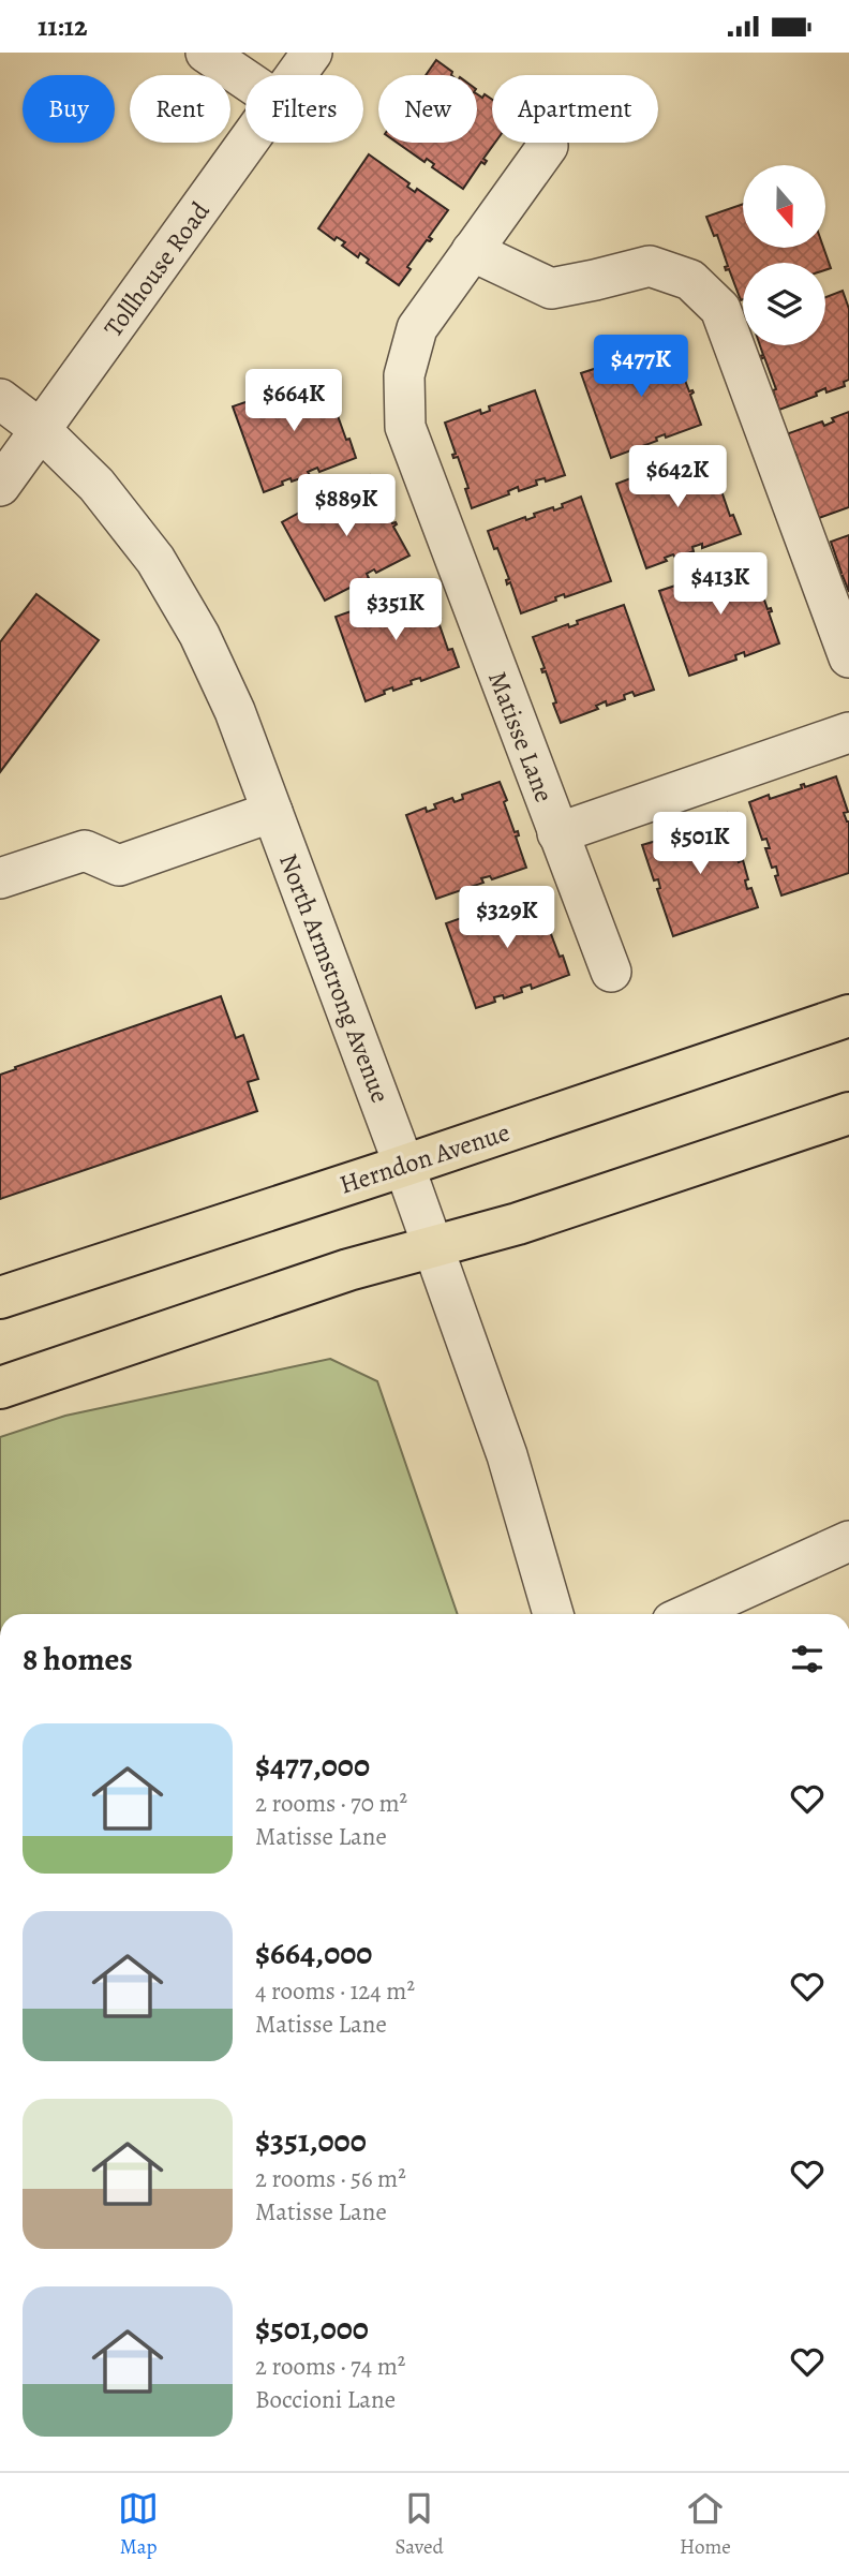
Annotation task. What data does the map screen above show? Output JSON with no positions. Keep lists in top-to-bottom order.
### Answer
{
  "streets": {
    "main road": ["Herndon Avenue"],
    "street": ["Tollhouse Road", "Matisse Lane", "North Armstrong Avenue"]
  },
  "crossings": [
    ["Tollhouse Road", "North Armstrong Avenue"],
    ["North Armstrong Avenue", "Herndon Avenue"]
  ],
  "north": "bottom",
  "page": {
    "status": "11:12",
    "chip": [
      "Buy",
      "Rent",
      "Filters",
      "New",
      "Apartment"
    ],
    "price": [
      "$477K",
      "$664K",
      "$642K",
      "$889K",
      "$413K",
      "$351K",
      "$501K",
      "$329K"
    ],
    "heading": "8 homes",
    "list": [
      {
        "name": "$477,000",
        "note": "2 rooms · 70 m² · Matisse Lane"
      },
      {
        "name": "$664,000",
        "note": "4 rooms · 124 m² · Matisse Lane"
      },
      {
        "name": "$351,000",
        "note": "2 rooms · 56 m² · Matisse Lane"
      },
      {
        "name": "$501,000",
        "note": "2 rooms · 74 m² · Boccioni Lane"
      }
    ],
    "tabs": ["Map", "Saved", "Home"]
  }
}
